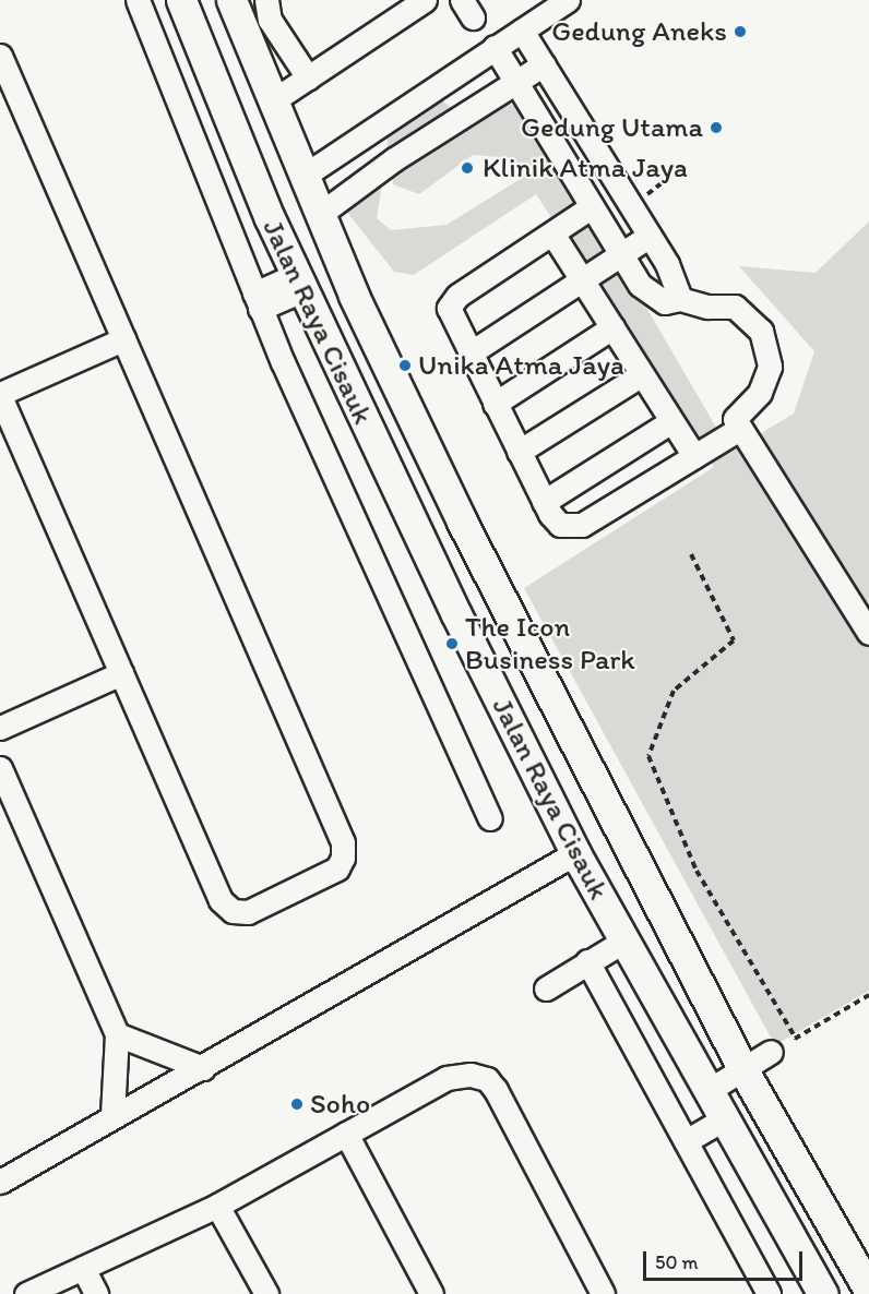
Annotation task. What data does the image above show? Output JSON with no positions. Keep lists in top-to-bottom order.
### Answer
{
  "streets": {
    "main road": ["Jalan Raya Cisauk"]
  },
  "places": [
    "Gedung Aneks",
    "Gedung Utama",
    "Klinik Atma Jaya",
    "Unika Atma Jaya",
    "The Icon Business Park",
    "Soho"
  ],
  "scale_bar": "50 m"
}
